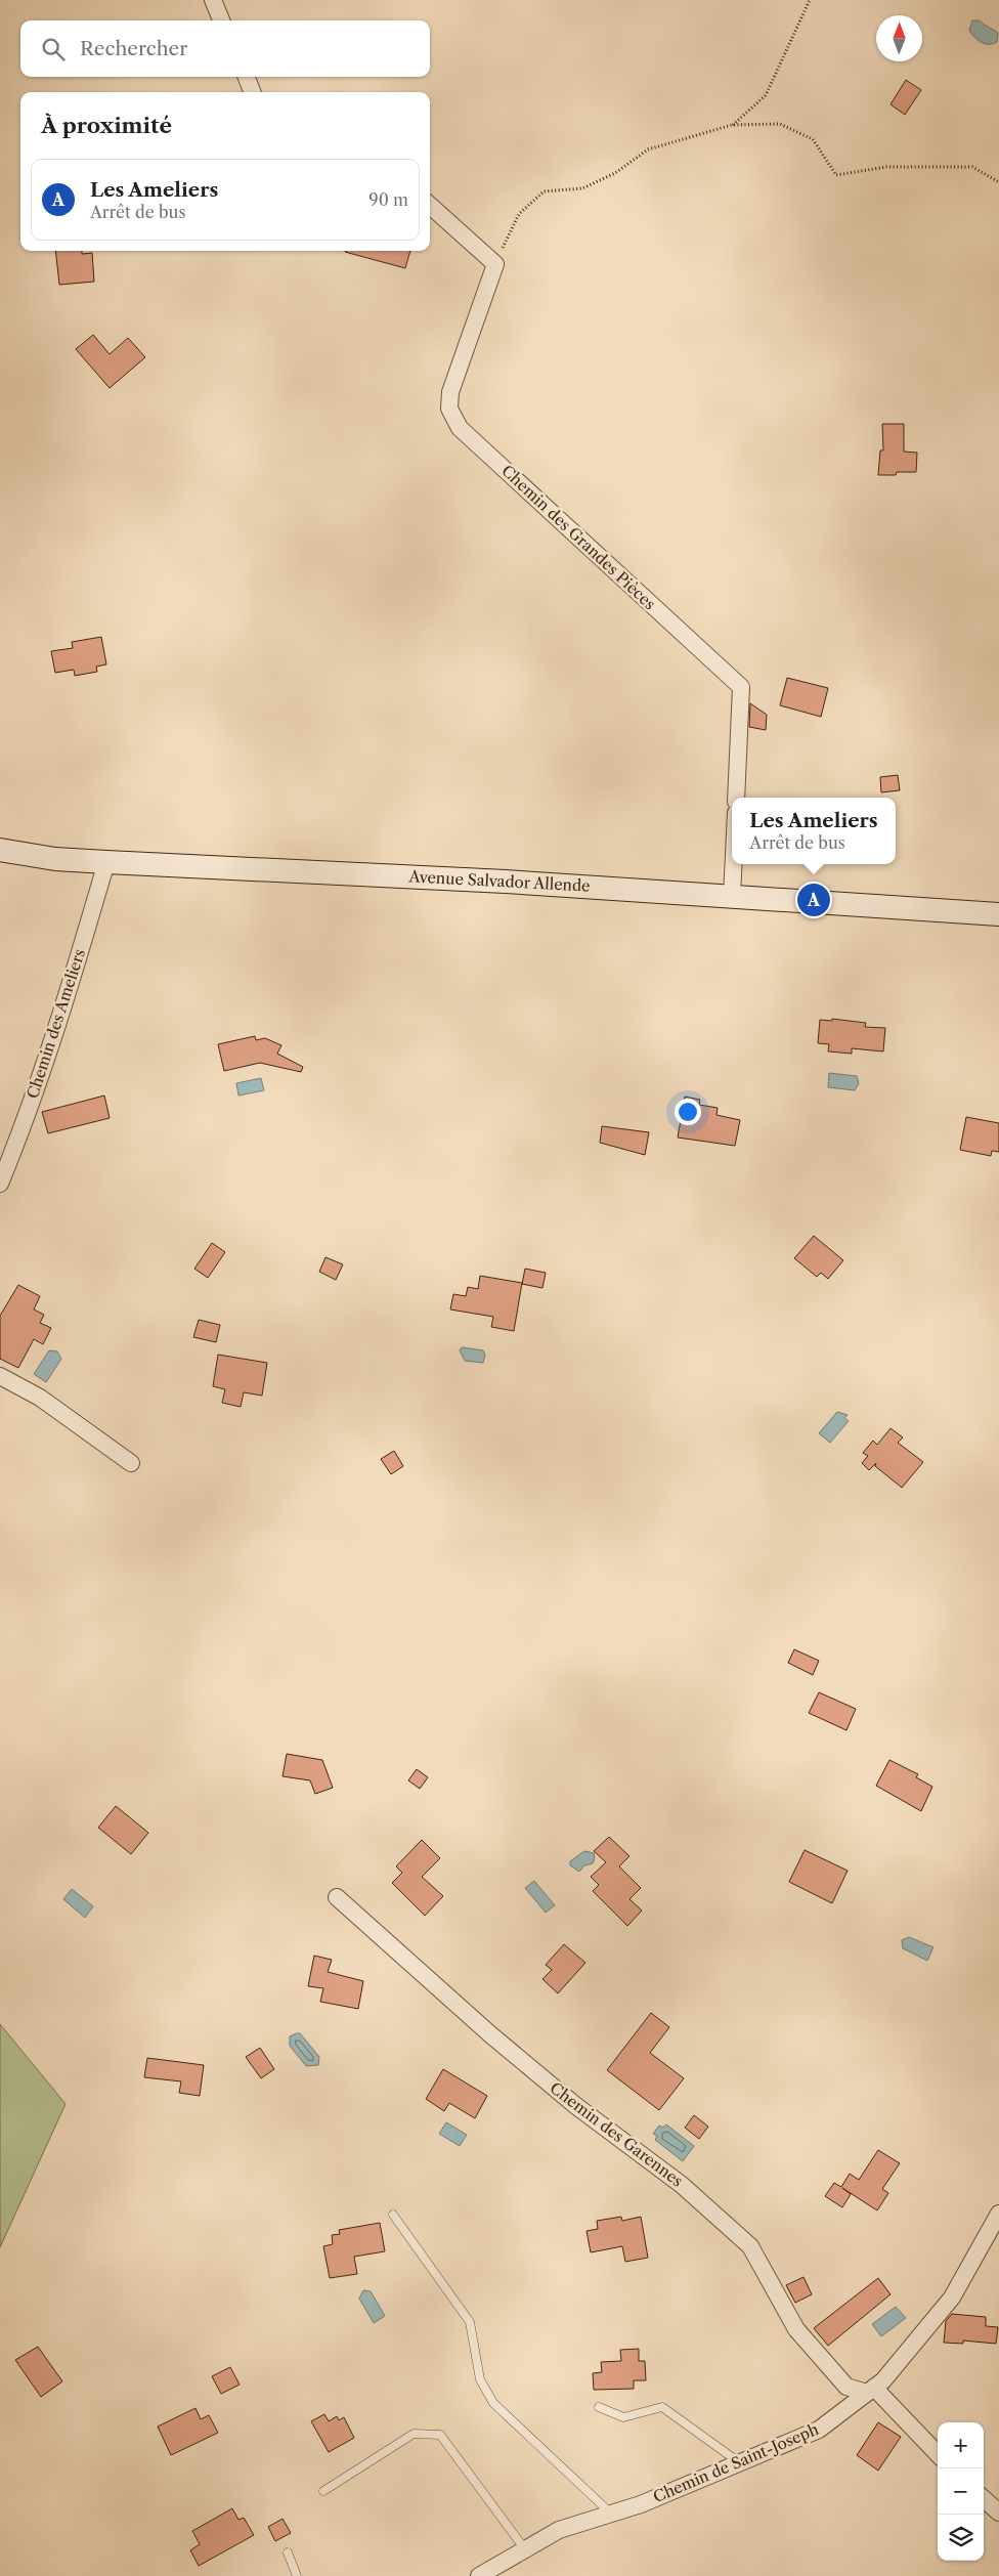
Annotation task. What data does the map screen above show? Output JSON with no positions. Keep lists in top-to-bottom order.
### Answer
{
  "streets": {
    "main road": ["Avenue Salvador Allende"],
    "street": [
      "Chemin des Grandes Pièces",
      "Chemin des Ameliers",
      "Chemin des Garennes",
      "Chemin de Saint-Joseph"
    ]
  },
  "crossings": [
    ["Avenue Salvador Allende", "Chemin des Ameliers"],
    ["Chemin des Garennes", "Chemin de Saint-Joseph"]
  ],
  "north": "top",
  "page": {
    "search": "Rechercher",
    "heading": "À proximité",
    "list": [
      {
        "mark": "A",
        "name": "Les Ameliers",
        "note": "Arrêt de bus",
        "value": "90 m"
      }
    ],
    "popup": ["Les Ameliers", "Arrêt de bus"],
    "pins": "A",
    "map_buttons": ["+", "−"]
  }
}
